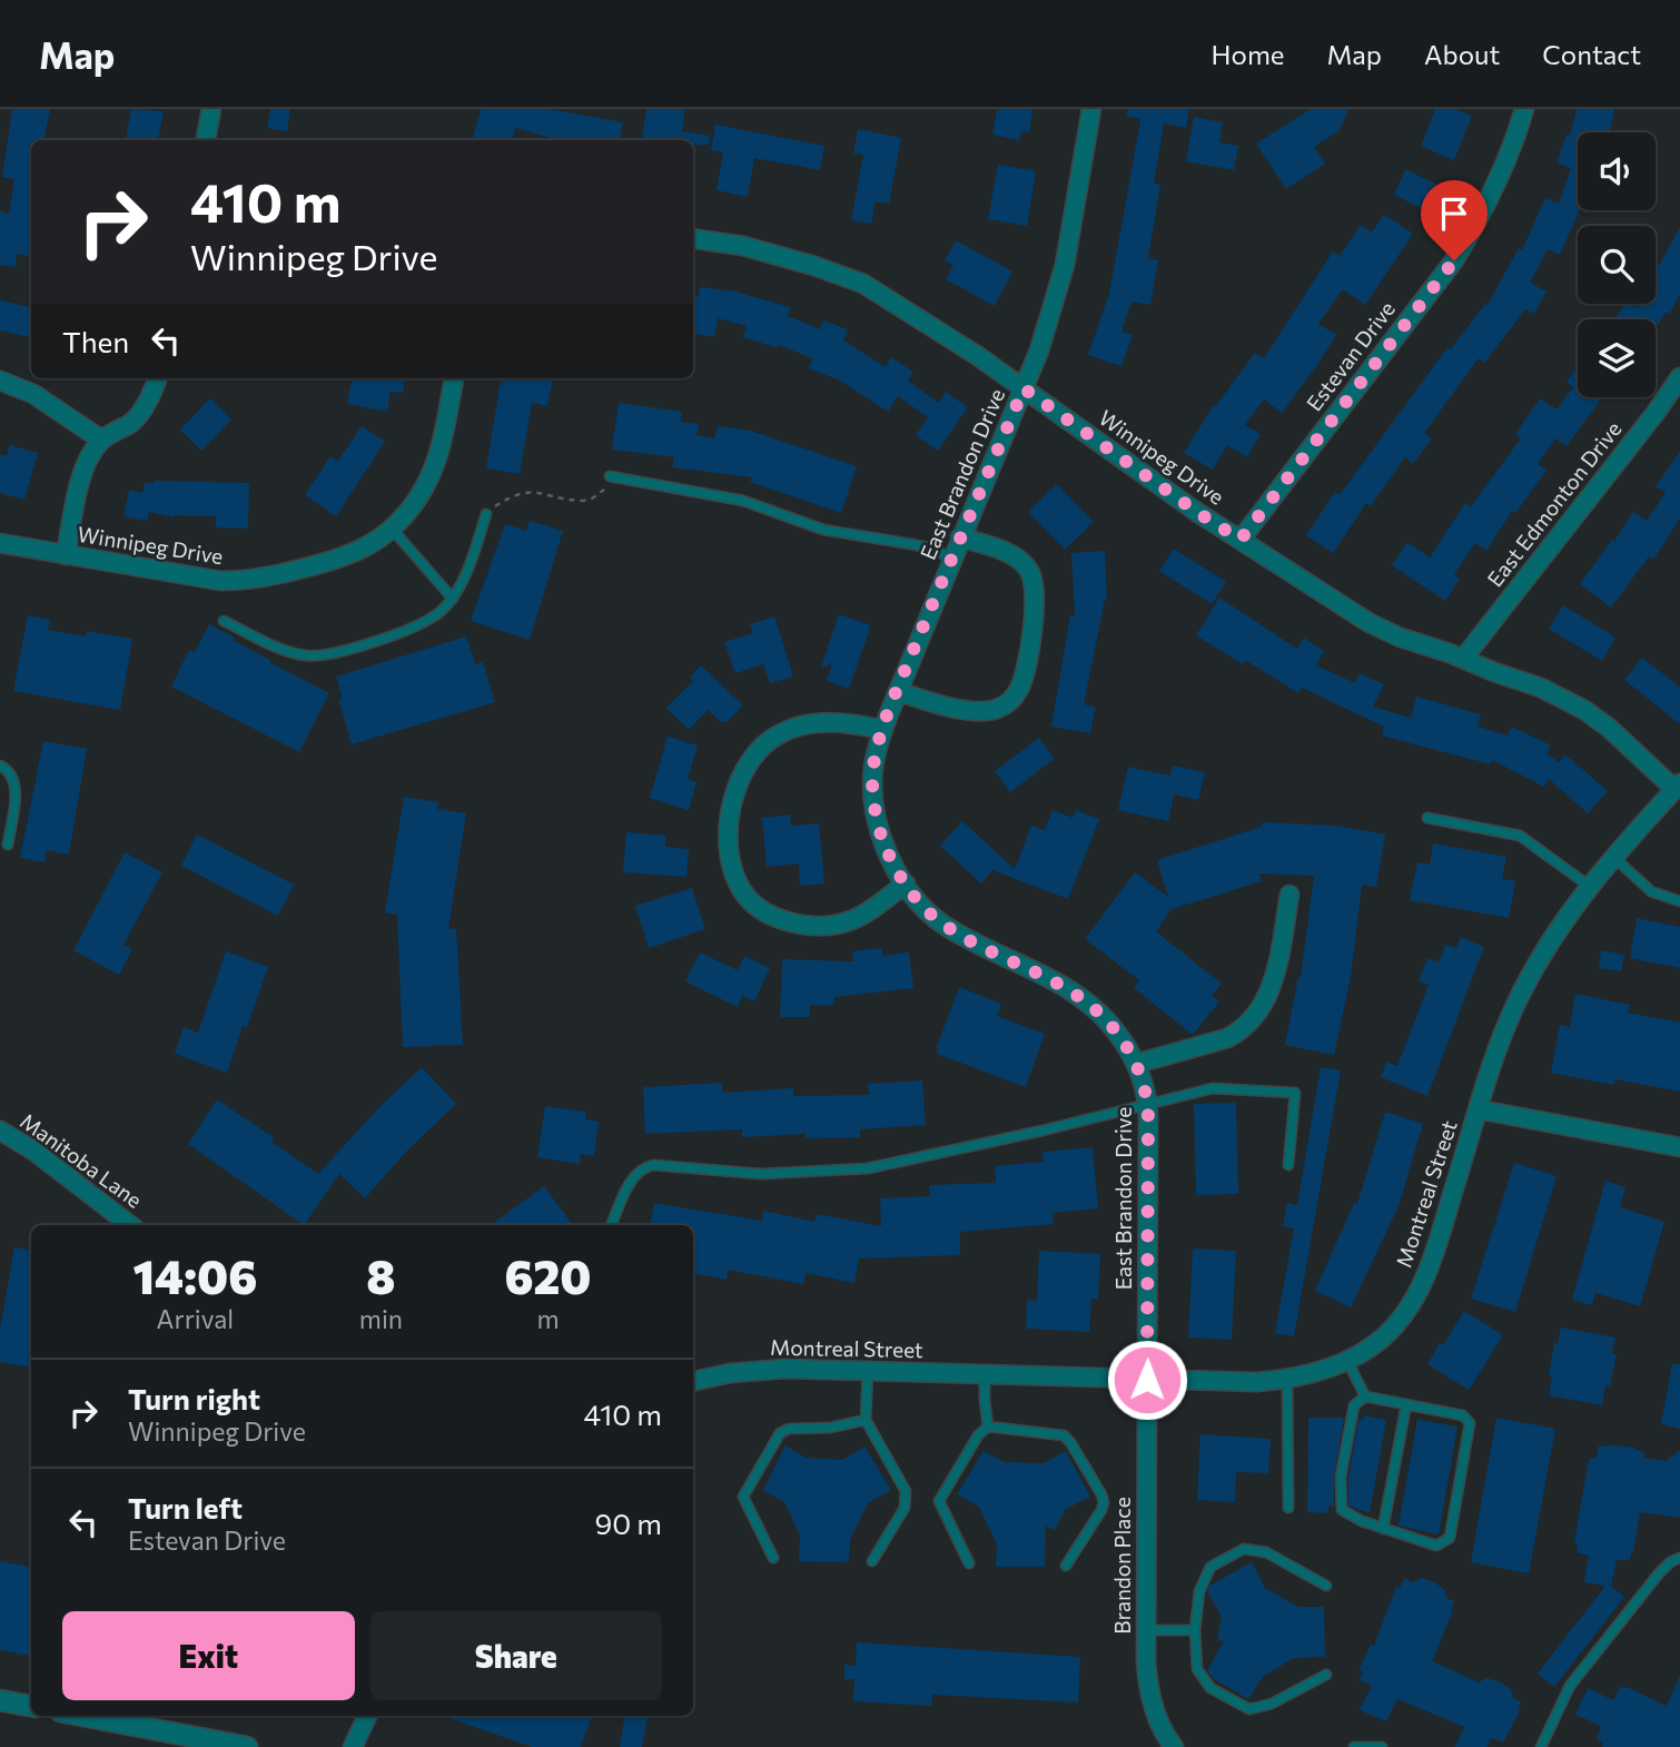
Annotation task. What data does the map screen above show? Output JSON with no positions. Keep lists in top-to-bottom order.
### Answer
{
  "streets": {
    "street": [
      "Estevan Drive",
      "Winnipeg Drive",
      "East Brandon Drive",
      "East Edmonton Drive",
      "Manitoba Lane",
      "Montreal Street",
      "Brandon Place"
    ]
  },
  "crossings": [
    ["Estevan Drive", "Winnipeg Drive"],
    ["Winnipeg Drive", "East Brandon Drive"],
    ["Winnipeg Drive", "East Edmonton Drive"],
    ["Winnipeg Drive", "Montreal Street"],
    ["East Brandon Drive", "Montreal Street"],
    ["East Brandon Drive", "Brandon Place"],
    ["Montreal Street", "Brandon Place"]
  ],
  "page": {
    "header": "Map",
    "nav": [
      "Home",
      "Map",
      "About",
      "Contact"
    ],
    "turn": ["410 m", "Winnipeg Drive"],
    "then": "Then",
    "eta": [
      "14:06",
      "Arrival",
      "8",
      "min",
      "620",
      "m"
    ],
    "list": [
      {
        "name": "Turn right",
        "note": "Winnipeg Drive",
        "value": "410 m"
      },
      {
        "name": "Turn left",
        "note": "Estevan Drive",
        "value": "90 m"
      }
    ],
    "buttons": ["Exit", "Share"]
  }
}
